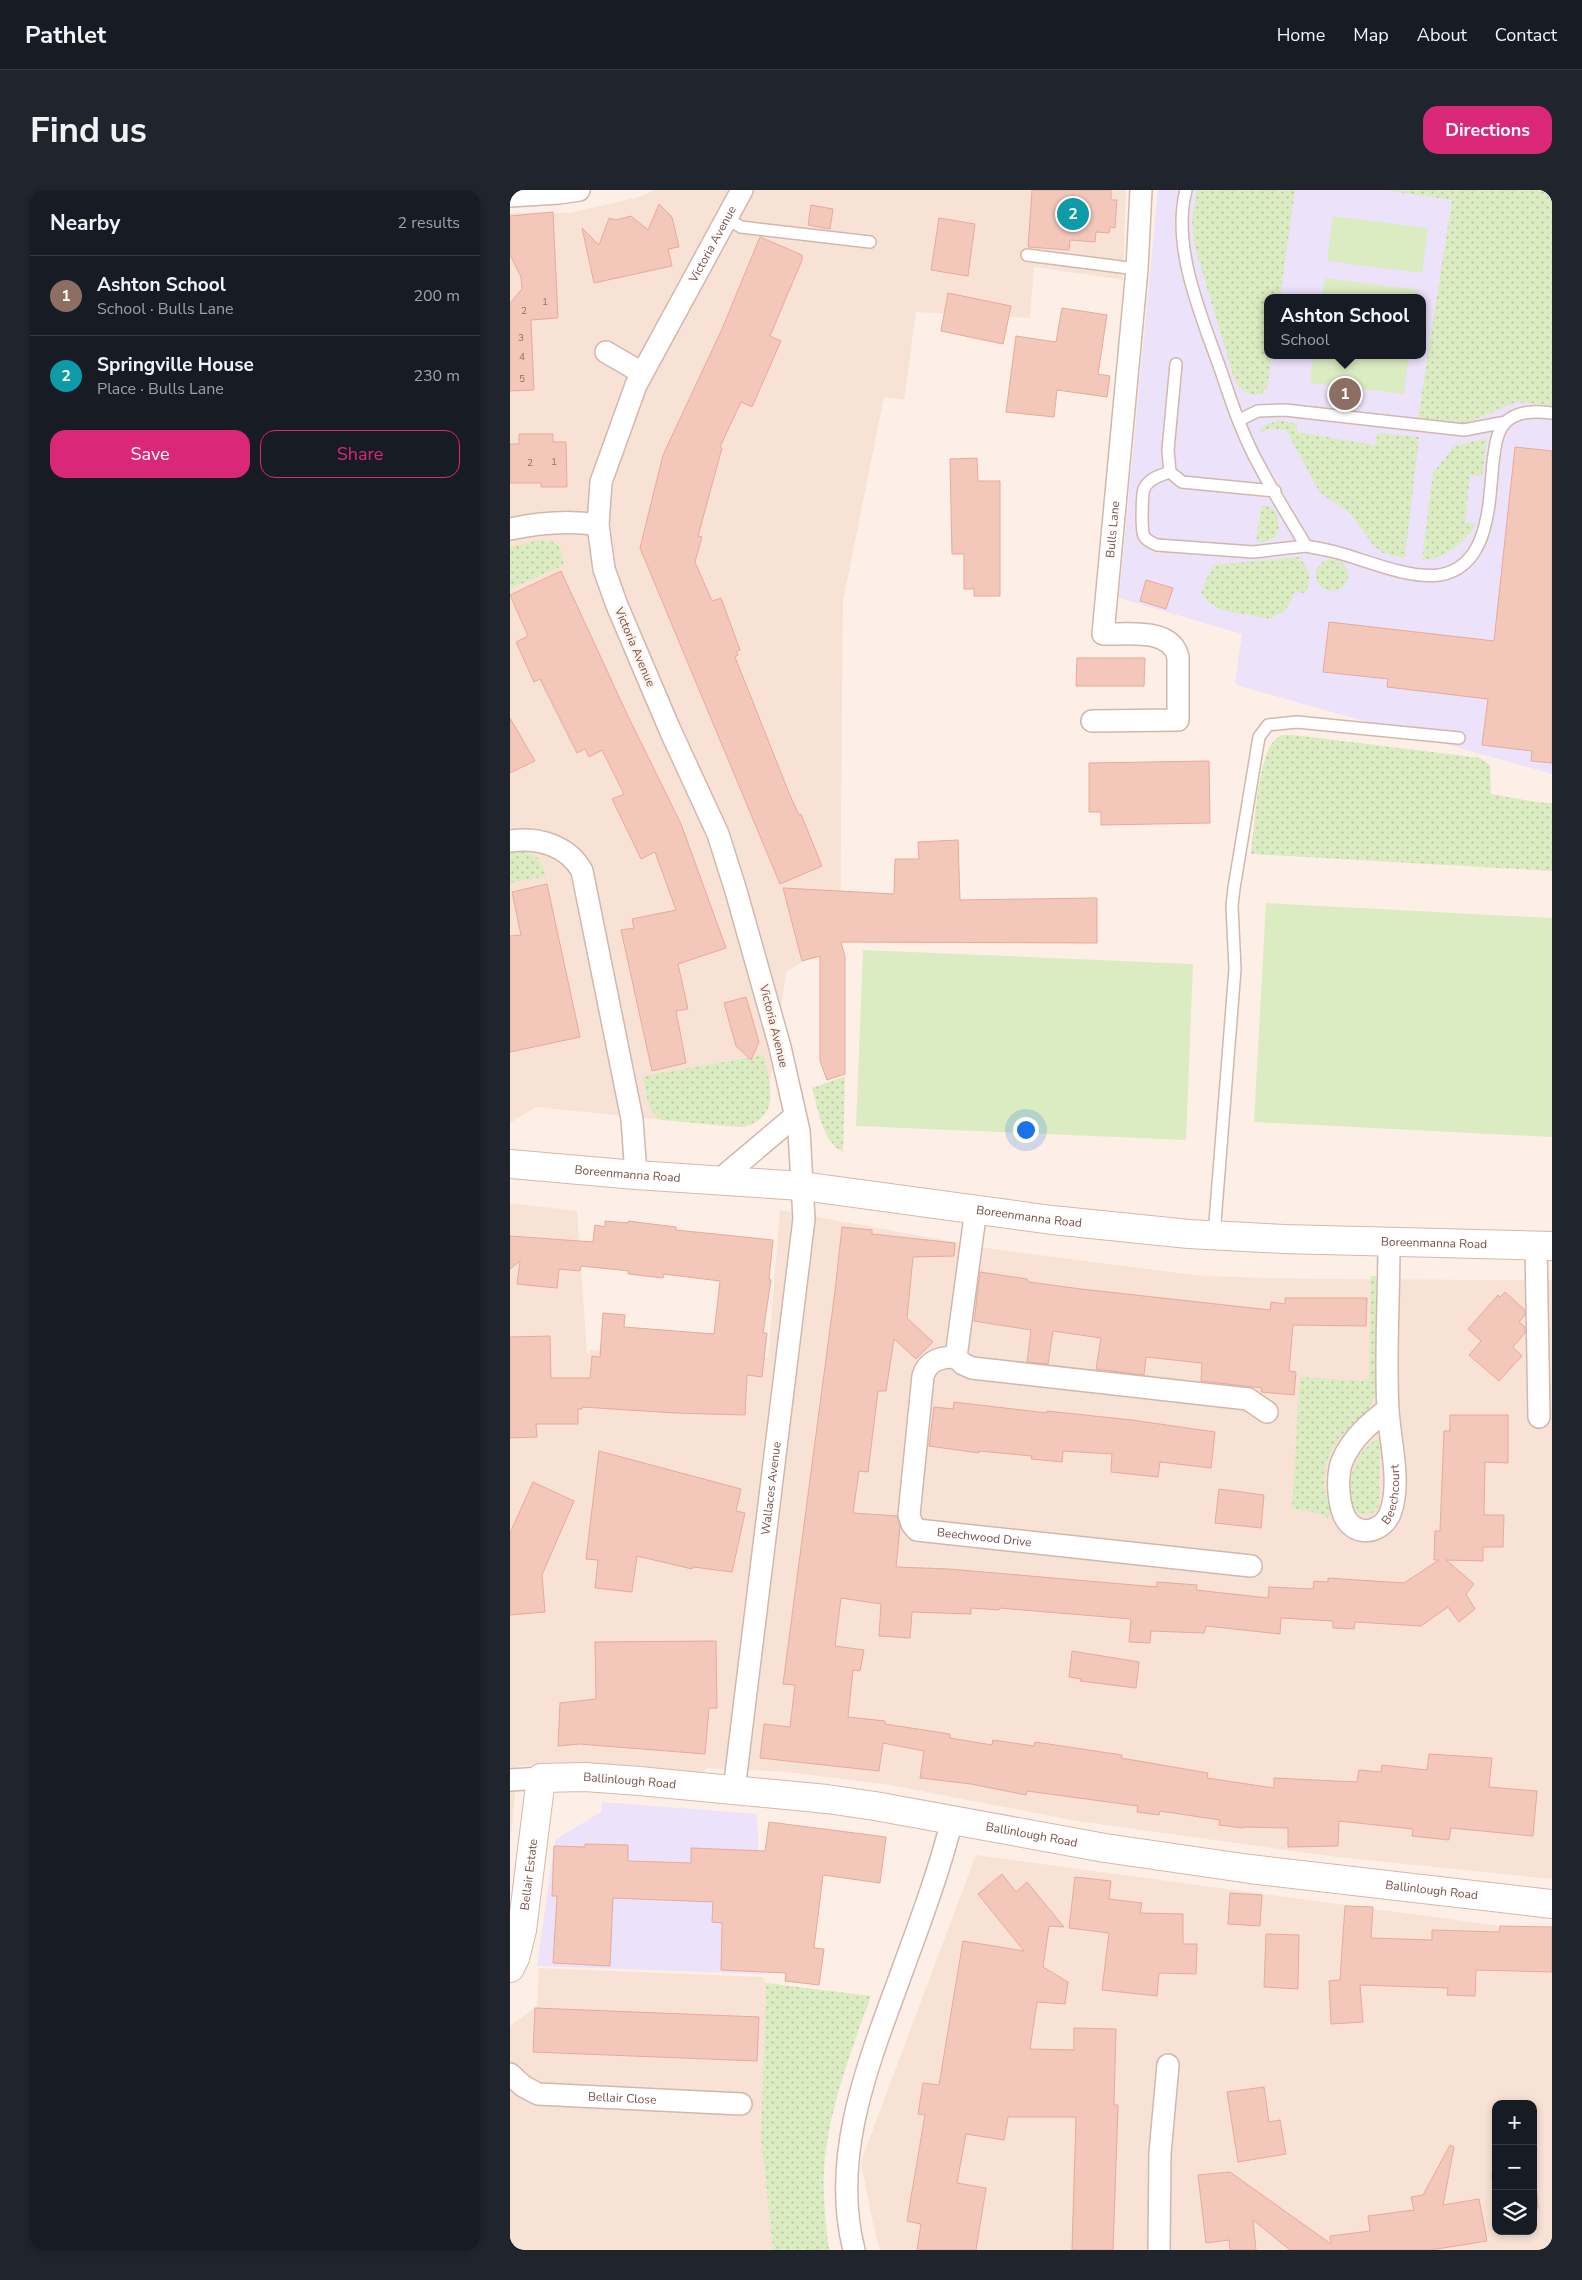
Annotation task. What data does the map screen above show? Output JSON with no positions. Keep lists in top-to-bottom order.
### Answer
{
  "streets": {
    "street": [
      "Victoria Avenue",
      "Bulls Lane",
      "Boreenmanna Road",
      "Wallaces Avenue",
      "Beechcourt",
      "Beechwood Drive",
      "Ballinlough Road",
      "Bellair Estate",
      "Bellair Close"
    ]
  },
  "crossings": [
    ["Victoria Avenue", "Boreenmanna Road"],
    ["Victoria Avenue", "Wallaces Avenue"],
    ["Boreenmanna Road", "Wallaces Avenue"],
    ["Boreenmanna Road", "Beechcourt"],
    ["Wallaces Avenue", "Ballinlough Road"],
    ["Ballinlough Road", "Bellair Estate"]
  ],
  "house_numbers": [
    "1",
    "2",
    "3",
    "4",
    "5",
    "1",
    "2"
  ],
  "page": {
    "header": "Pathlet",
    "nav": [
      "Home",
      "Map",
      "About",
      "Contact"
    ],
    "buttons": [
      "Directions",
      ["Save", "Share"]
    ],
    "title": "Find us",
    "heading": ["Nearby", "2 results"],
    "pins": ["2", "1"],
    "list": [
      {
        "mark": "1",
        "name": "Ashton School",
        "note": "School · Bulls Lane",
        "value": "200 m"
      },
      {
        "mark": "2",
        "name": "Springville House",
        "note": "Place · Bulls Lane",
        "value": "230 m"
      }
    ],
    "popup": ["Ashton School", "School"],
    "map_buttons": ["+", "−"]
  }
}
